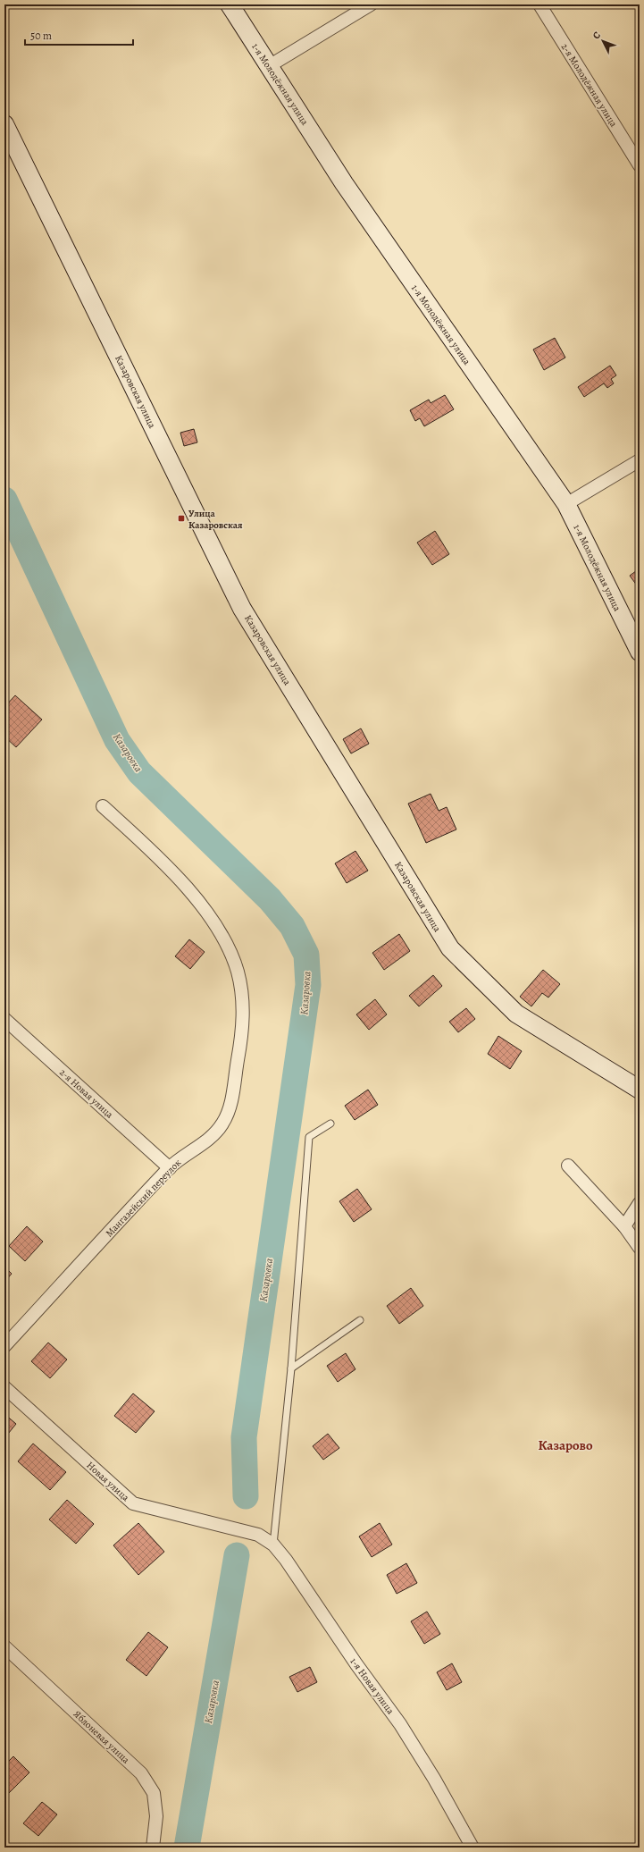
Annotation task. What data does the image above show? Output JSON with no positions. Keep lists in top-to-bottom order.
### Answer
{
  "streets": {
    "street": [
      "1-я Молодёжная улица",
      "2-я Молодёжная улица",
      "Казаровская улица",
      "2-я Новая улица",
      "Мангазейский переулок",
      "Новая улица",
      "1-я Новая улица",
      "Яблоневая улица"
    ]
  },
  "crossings": [
    ["2-я Новая улица", "Мангазейский переулок"],
    ["Новая улица", "1-я Новая улица"]
  ],
  "districts": ["Казарово"],
  "water": ["Казаровка"],
  "places": {
    "transit": ["Улица Казаровская"]
  },
  "scale_bar": "50 m",
  "north": "top left"
}
